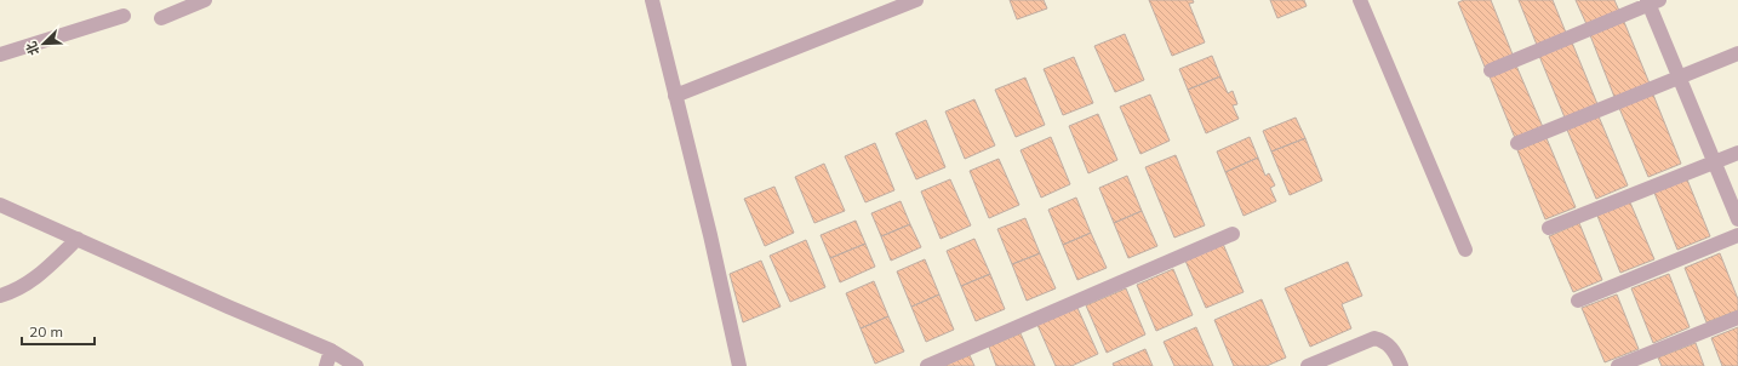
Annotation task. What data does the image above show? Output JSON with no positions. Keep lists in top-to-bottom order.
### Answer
{
  "scale_bar": "20 m",
  "north": "bottom left"
}
